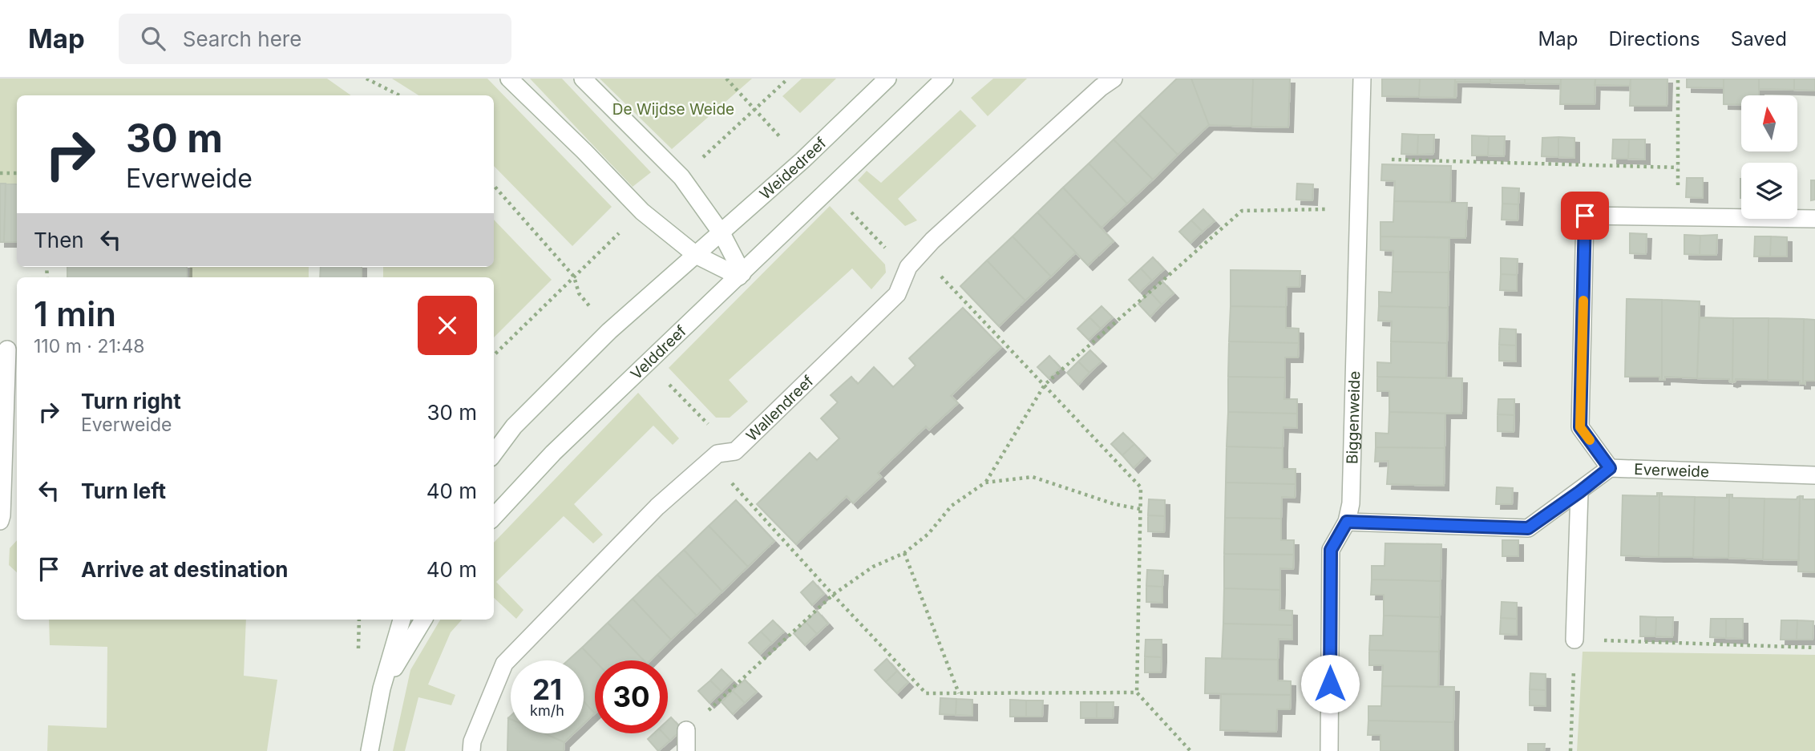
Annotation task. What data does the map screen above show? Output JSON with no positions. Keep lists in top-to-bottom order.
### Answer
{
  "streets": {
    "street": [
      "Weidedreef",
      "Velddreef",
      "Wallendreef",
      "Biggenweide",
      "Everweide"
    ]
  },
  "parks": ["De Wijdse Weide"],
  "north": "top",
  "page": {
    "header": "Map",
    "search": "Search here",
    "nav": ["Map", "Directions", "Saved"],
    "turn": ["30 m", "Everweide"],
    "then": "Then",
    "heading": ["1 min", "110 m · 21:48"],
    "list": [
      {
        "name": "Turn right",
        "note": "Everweide",
        "value": "30 m"
      },
      {
        "name": "Turn left",
        "value": "40 m"
      },
      {
        "name": "Arrive at destination",
        "value": "40 m"
      }
    ],
    "speed": "21 km/h",
    "limit": "30"
  }
}
